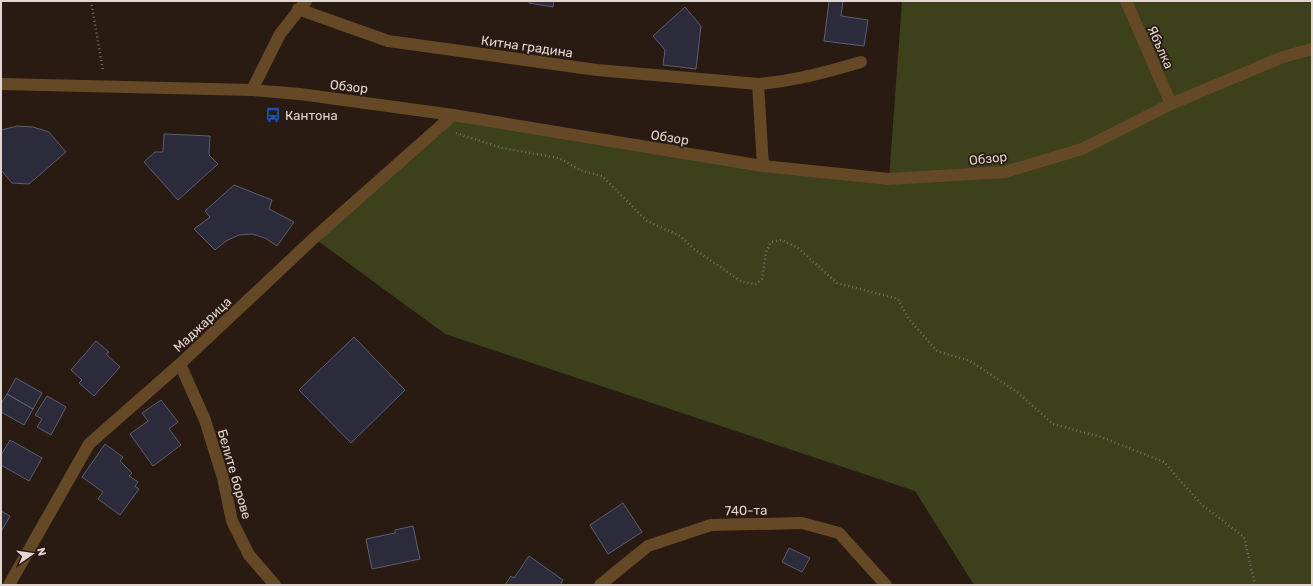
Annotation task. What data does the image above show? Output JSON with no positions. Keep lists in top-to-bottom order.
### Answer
{
  "streets": {
    "street": [
      "Китна градина",
      "Ябълка",
      "Обзор",
      "Маджарица",
      "Белите борове",
      "740-та"
    ]
  },
  "crossings": [
    ["Ябълка", "Обзор"],
    ["Обзор", "Маджарица"],
    ["Маджарица", "Белите борове"]
  ],
  "places": {
    "bus stop": ["Кантона"]
  },
  "north": "right"
}
